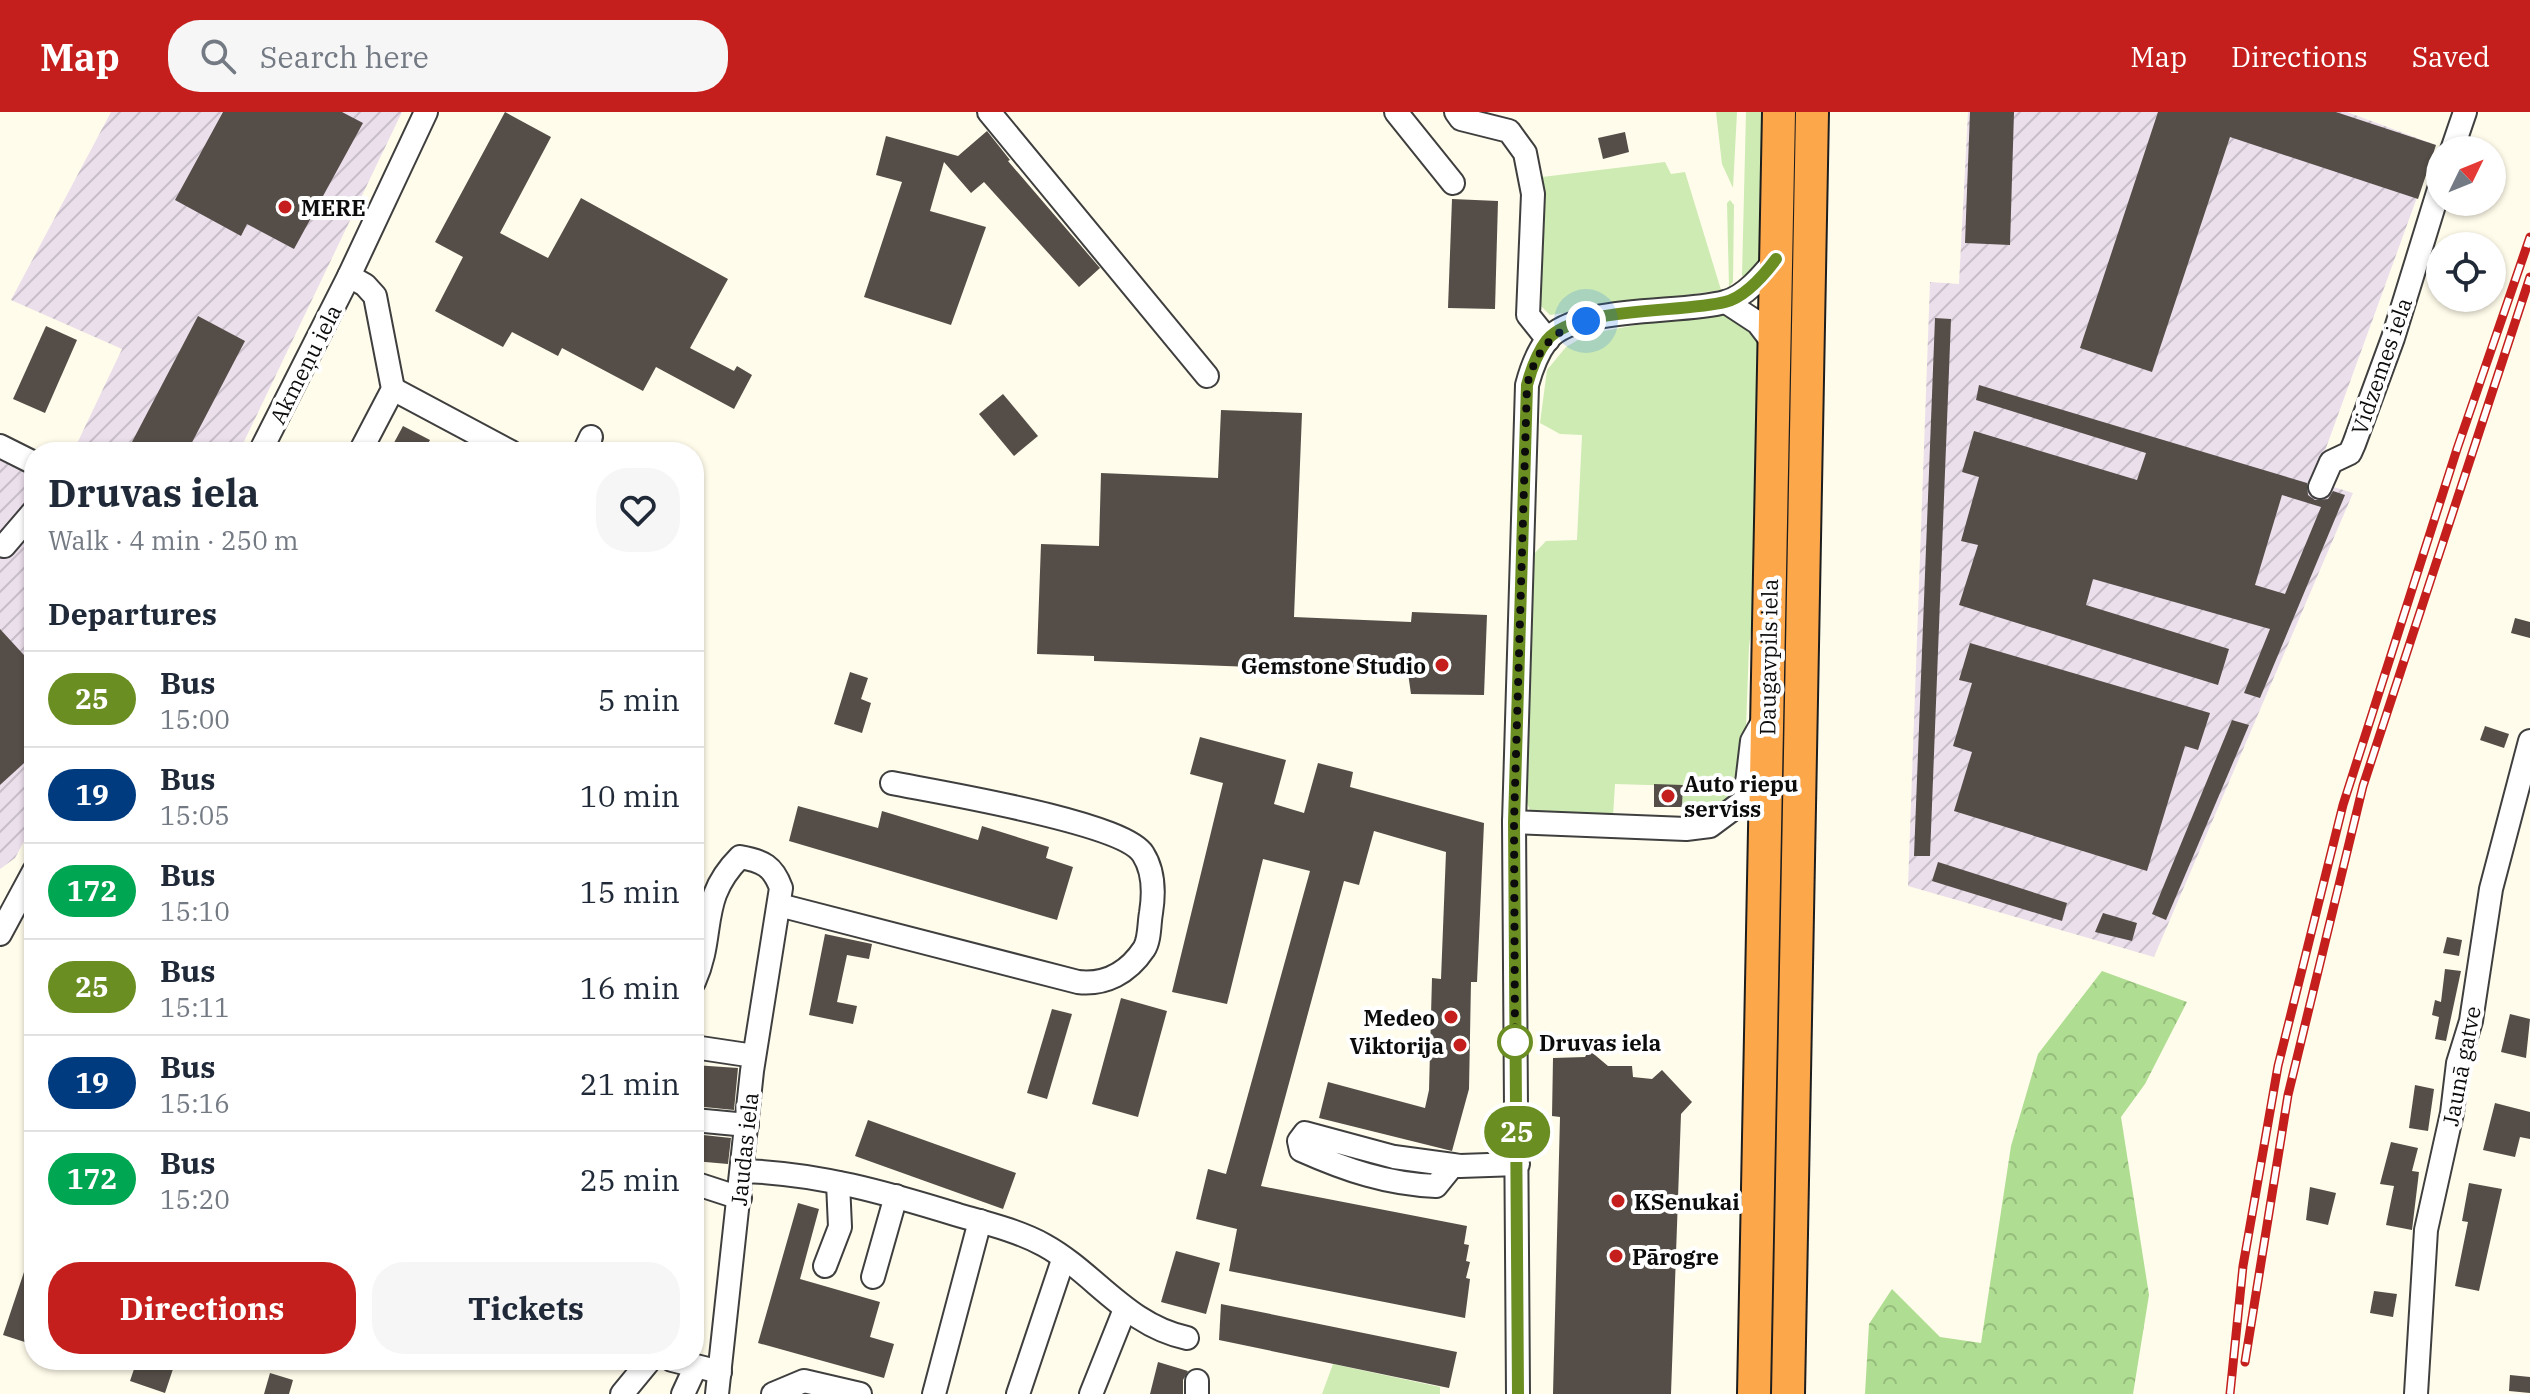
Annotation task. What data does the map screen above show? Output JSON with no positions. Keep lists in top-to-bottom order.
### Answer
{
  "streets": {
    "highway": ["Daugavpils iela"],
    "street": [
      "Akmeņu iela",
      "Vidzemes iela",
      "Jaunā gatve",
      "Jaudas iela"
    ]
  },
  "places": [
    "MERE",
    "Gemstone Studio",
    "Auto riepu serviss",
    "Medeo",
    "Druvas iela",
    "Viktorija",
    "KSenukai",
    "Pārogre"
  ],
  "lines": ["bus line 25"],
  "north": "top right",
  "page": {
    "header": "Map",
    "search": "Search here",
    "nav": ["Map", "Directions", "Saved"],
    "on_map": "25",
    "heading": [
      ["Druvas iela", "Walk · 4 min · 250 m"],
      "Departures"
    ],
    "list": [
      {
        "mark": "25",
        "name": "Bus",
        "note": "15:00",
        "value": "5 min"
      },
      {
        "mark": "19",
        "name": "Bus",
        "note": "15:05",
        "value": "10 min"
      },
      {
        "mark": "172",
        "name": "Bus",
        "note": "15:10",
        "value": "15 min"
      },
      {
        "mark": "25",
        "name": "Bus",
        "note": "15:11",
        "value": "16 min"
      },
      {
        "mark": "19",
        "name": "Bus",
        "note": "15:16",
        "value": "21 min"
      },
      {
        "mark": "172",
        "name": "Bus",
        "note": "15:20",
        "value": "25 min"
      }
    ],
    "buttons": ["Directions", "Tickets"]
  }
}
